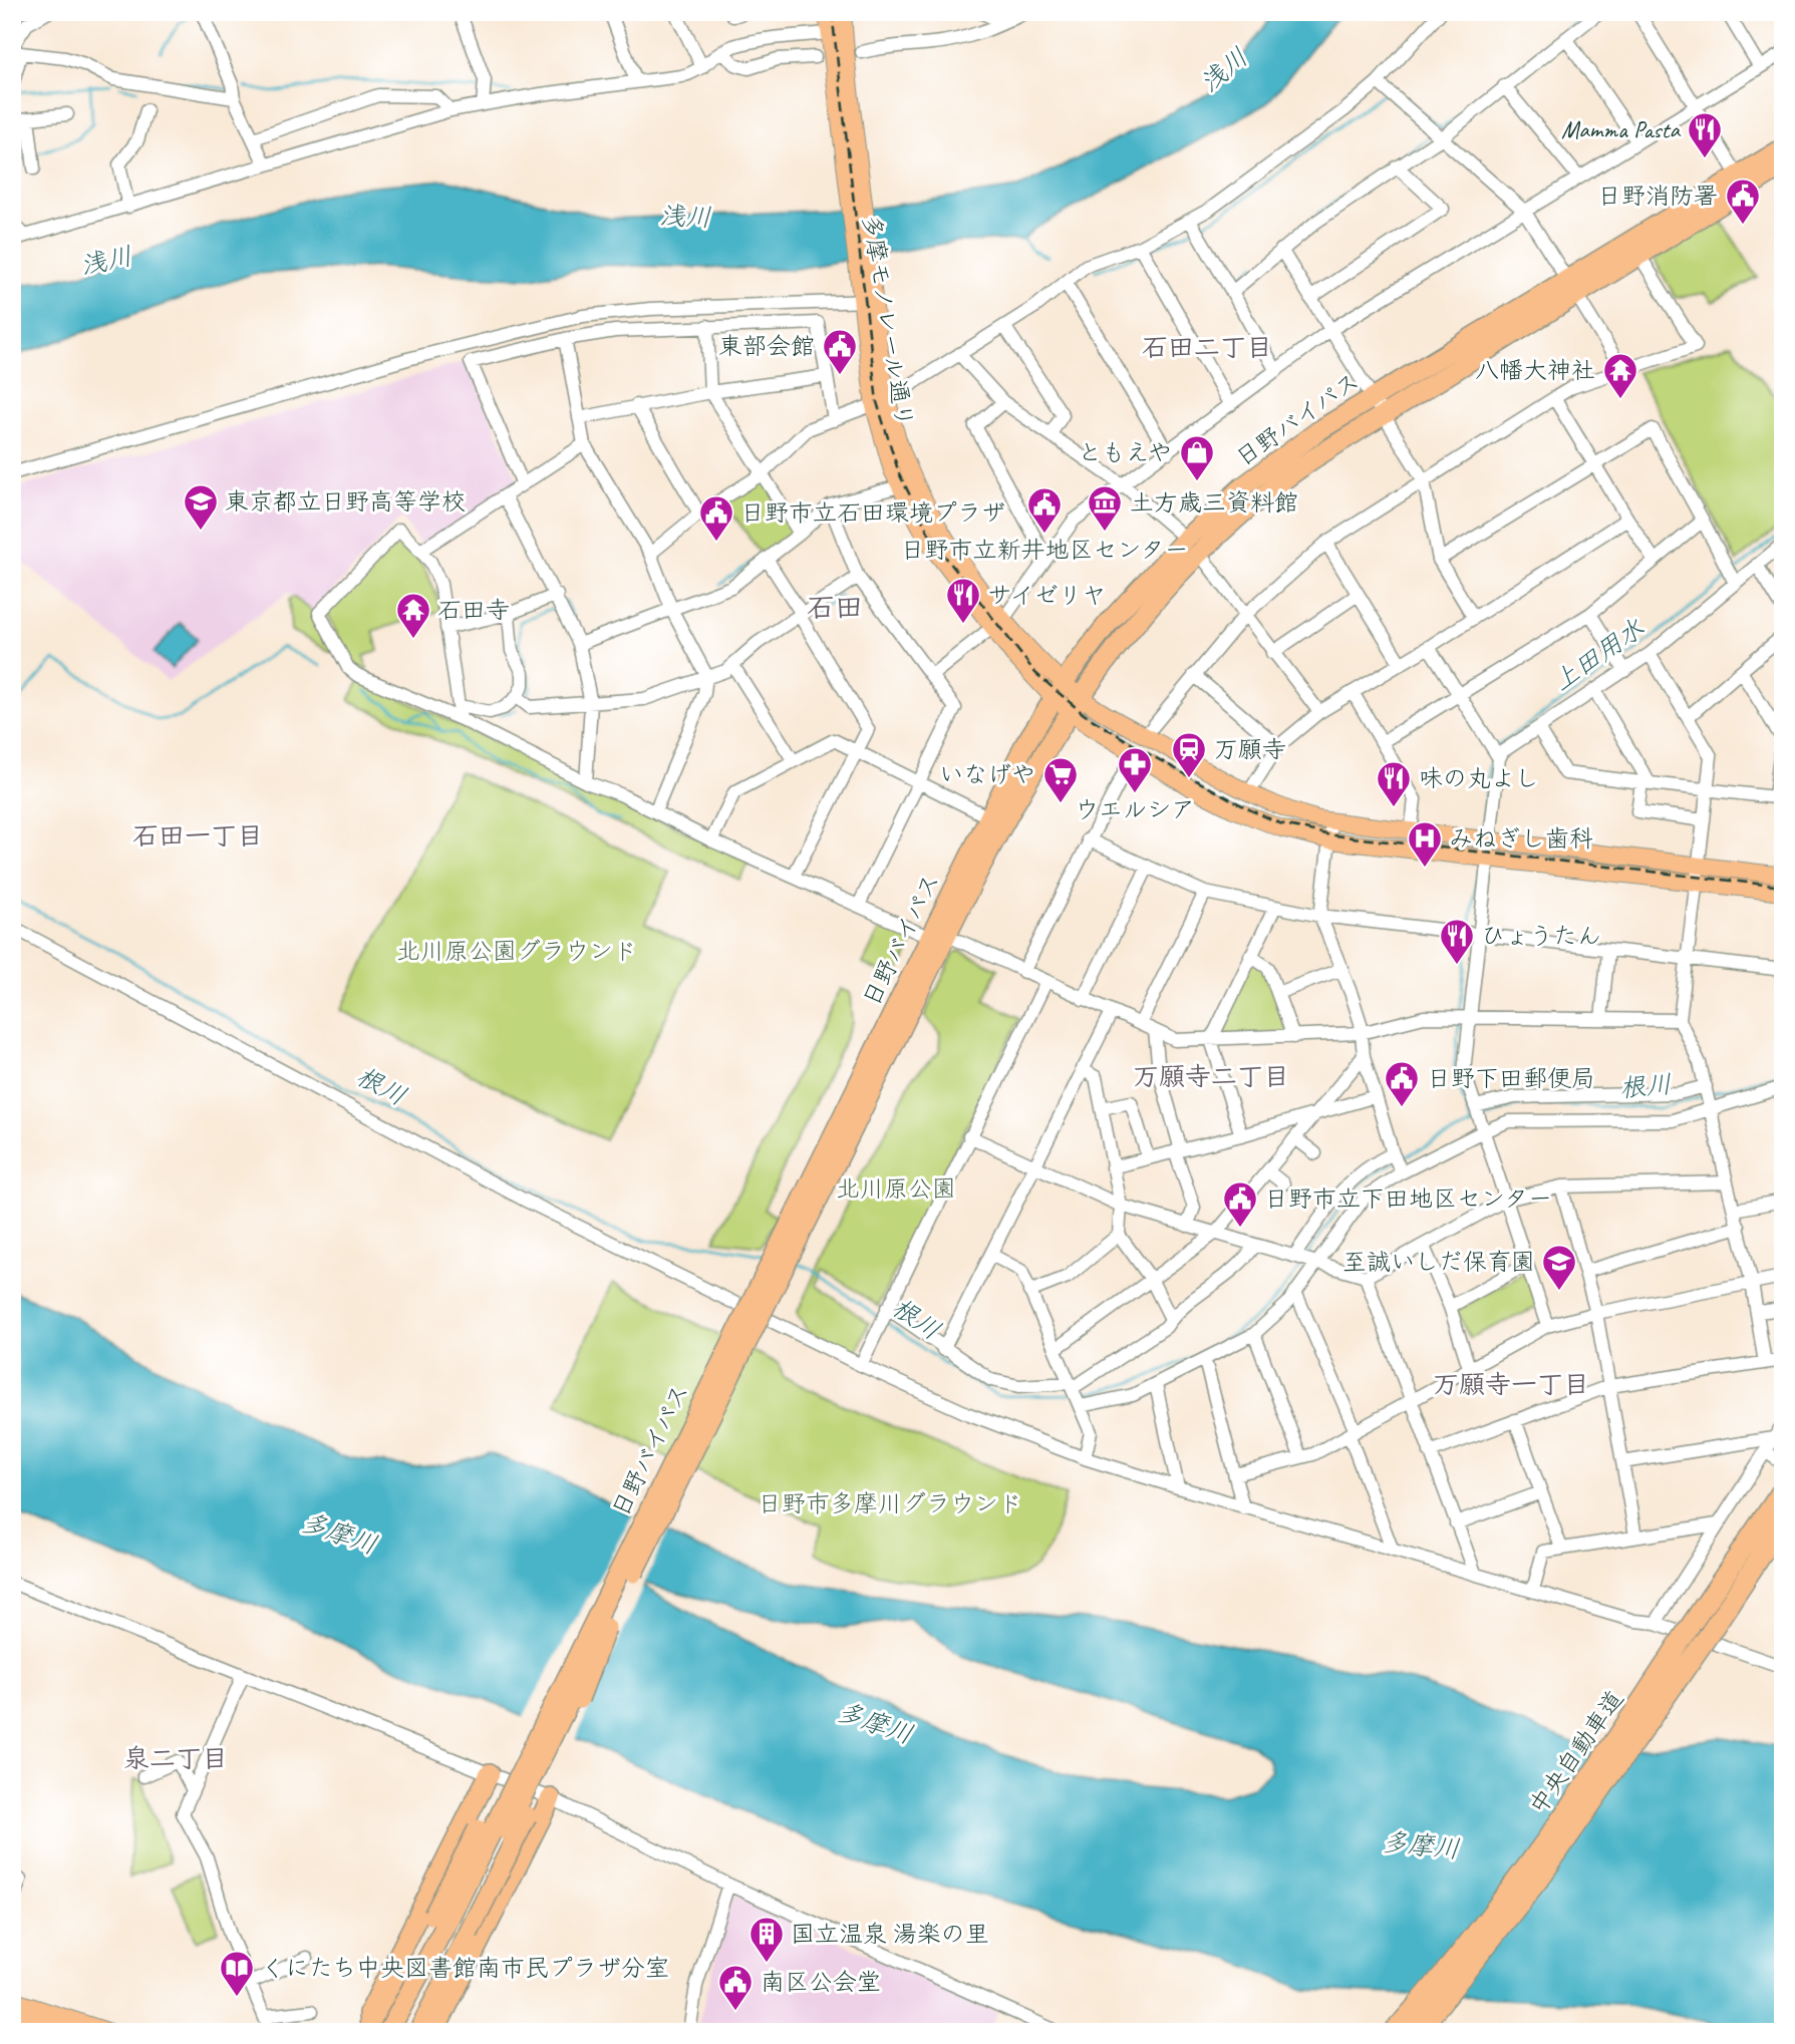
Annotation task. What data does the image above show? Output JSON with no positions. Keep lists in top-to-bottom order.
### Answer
{
  "streets": {
    "highway": ["日野バイパス", "中央自動車道"],
    "main road": ["多摩モノレール通り"]
  },
  "crossings": [
    ["多摩モノレール通り", "日野バイパス"]
  ],
  "districts": [
    "石田二丁目",
    "石田",
    "石田一丁目",
    "万願寺二丁目",
    "万願寺一丁目",
    "泉二丁目"
  ],
  "water": [
    "浅川",
    "上田用水",
    "根川",
    "多摩川"
  ],
  "parks": ["北川原公園グラウンド", "北川原公園", "日野市多摩川グラウンド"],
  "places": {
    "restaurant": [
      "Mamma Pasta",
      "サイゼリヤ",
      "味の丸よし",
      "ひょうたん"
    ],
    "public building": [
      "日野消防署",
      "東部会館",
      "日野市立新井地区センター",
      "日野市立石田環境プラザ",
      "日野下田郵便局",
      "日野市立下田地区センター",
      "南区公会堂"
    ],
    "temple": ["八幡大神社", "石田寺"],
    "shop": ["ともえや"],
    "school or university": ["東京都立日野高等学校", "至誠いしだ保育園"],
    "museum": ["土方歳三資料館"],
    "station": ["万願寺"],
    "pharmacy": ["ウエルシア"],
    "supermarket": ["いなげや"],
    "hospital": ["みねぎし歯科"],
    "building": ["国立温泉 湯楽の里"],
    "library": ["くにたち中央図書館南市民プラザ分室"]
  }
}
